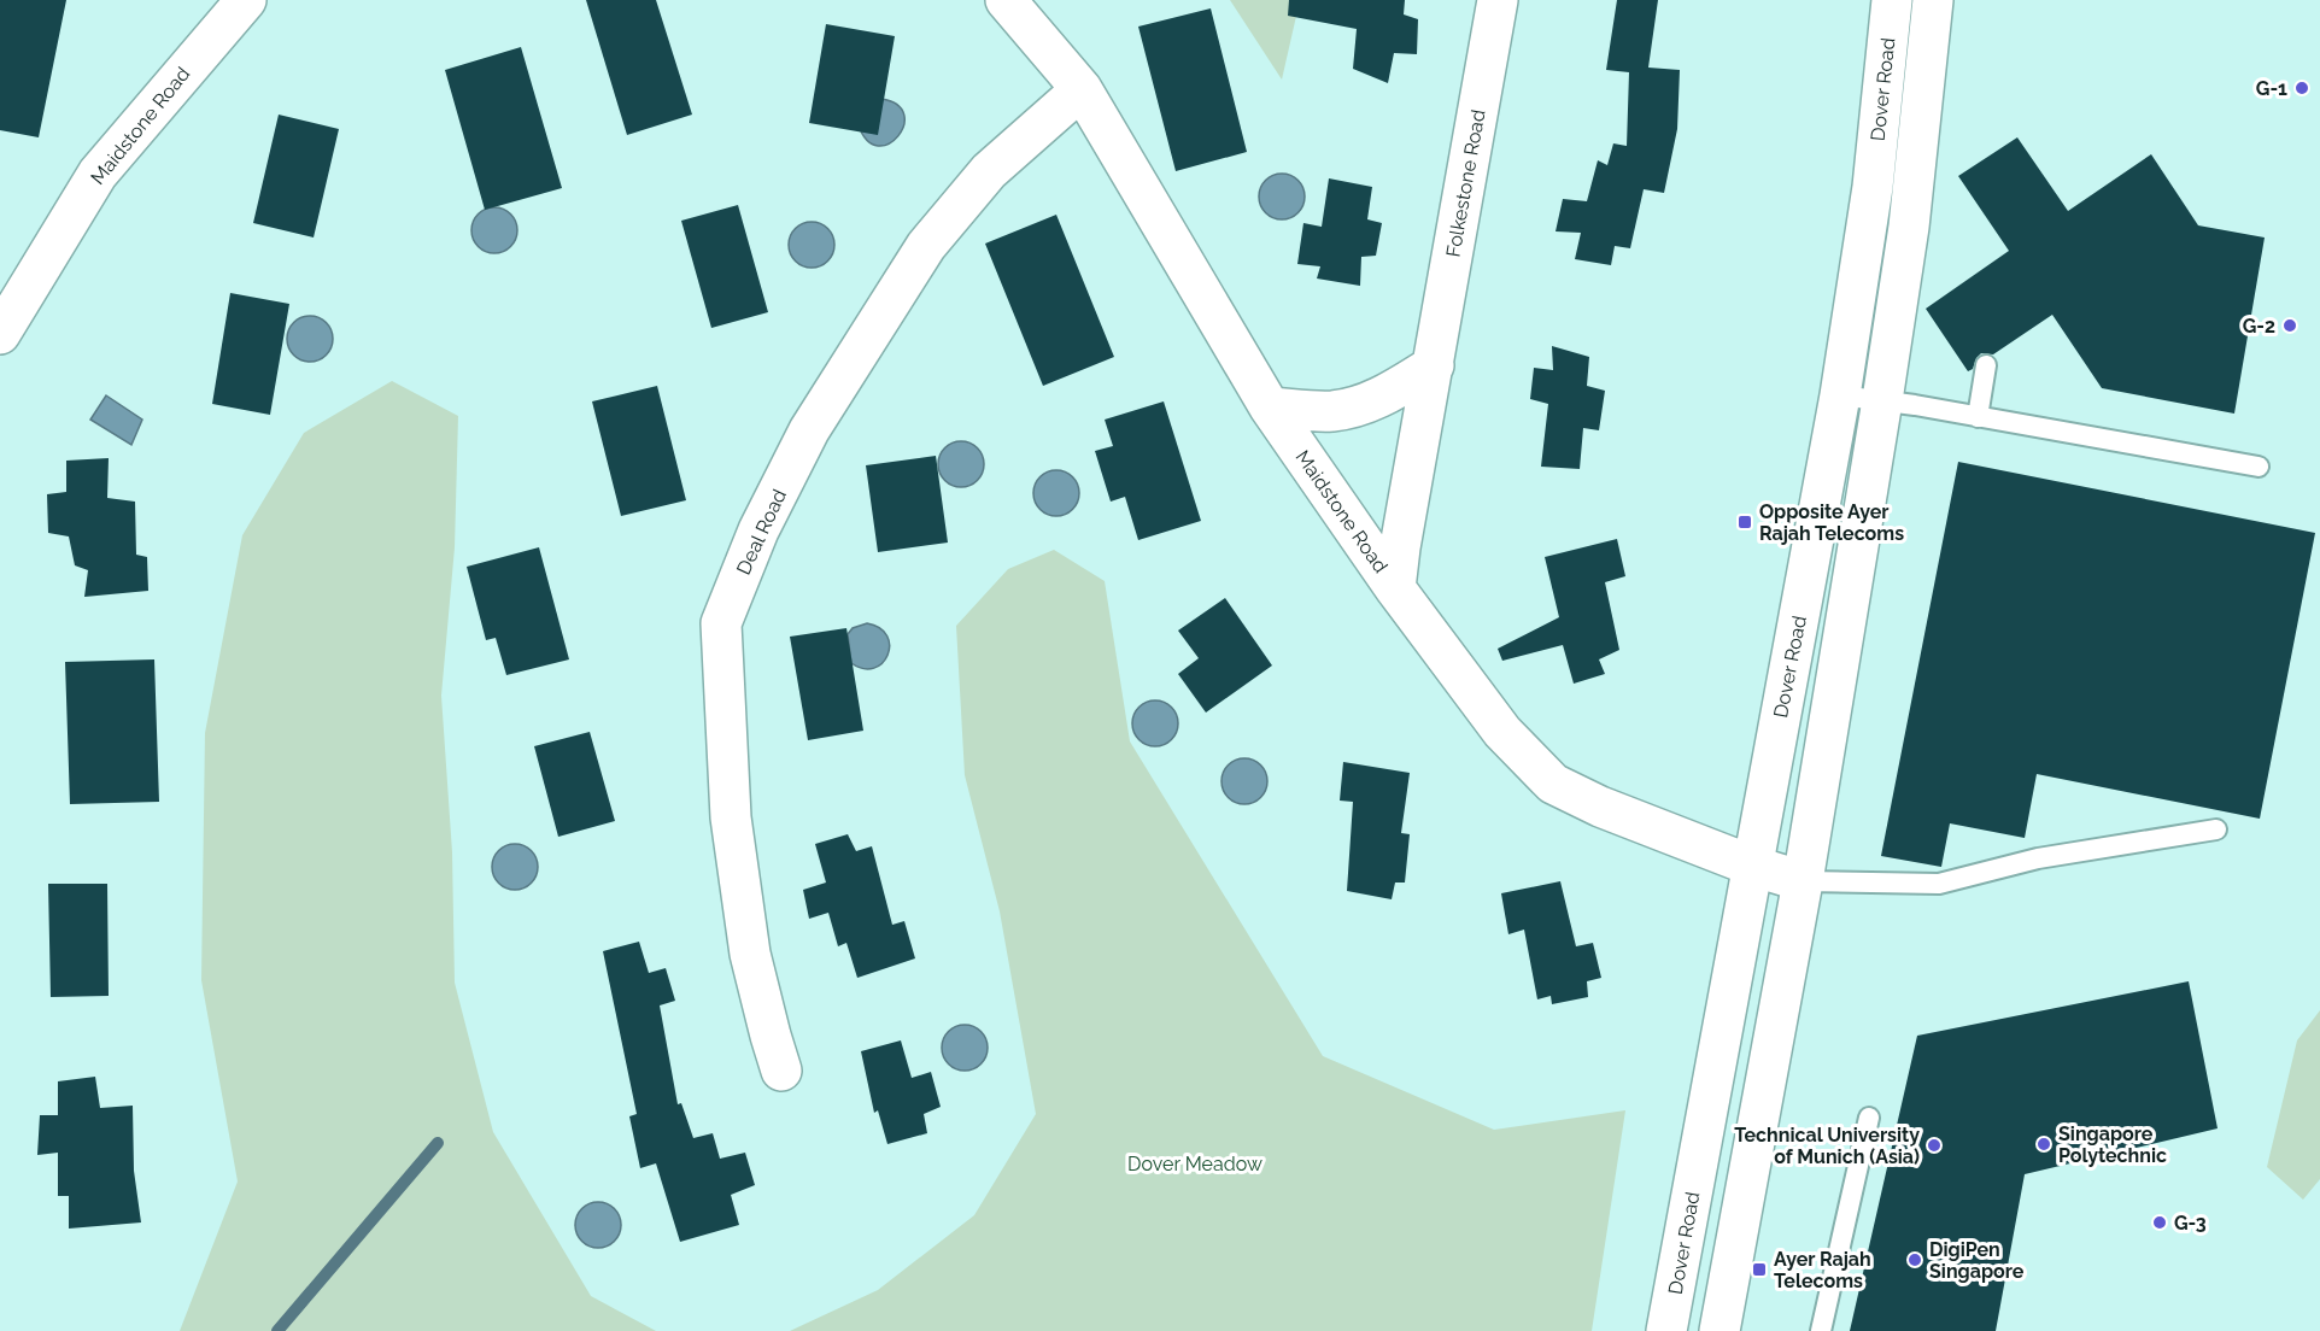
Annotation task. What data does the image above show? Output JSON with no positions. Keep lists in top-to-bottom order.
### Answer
{
  "streets": {
    "street": [
      "Dover Road",
      "Maidstone Road",
      "Folkestone Road",
      "Deal Road"
    ]
  },
  "crossings": [
    ["Dover Road", "Maidstone Road"],
    ["Maidstone Road", "Folkestone Road"],
    ["Maidstone Road", "Deal Road"]
  ],
  "parks": ["Dover Meadow"],
  "places": {
    "other": [
      "G-1",
      "G-2",
      "Singapore Polytechnic",
      "Technical University of Munich (Asia)",
      "G-3",
      "DigiPen Singapore"
    ],
    "transit": ["Opposite Ayer Rajah Telecoms", "Ayer Rajah Telecoms"]
  }
}
